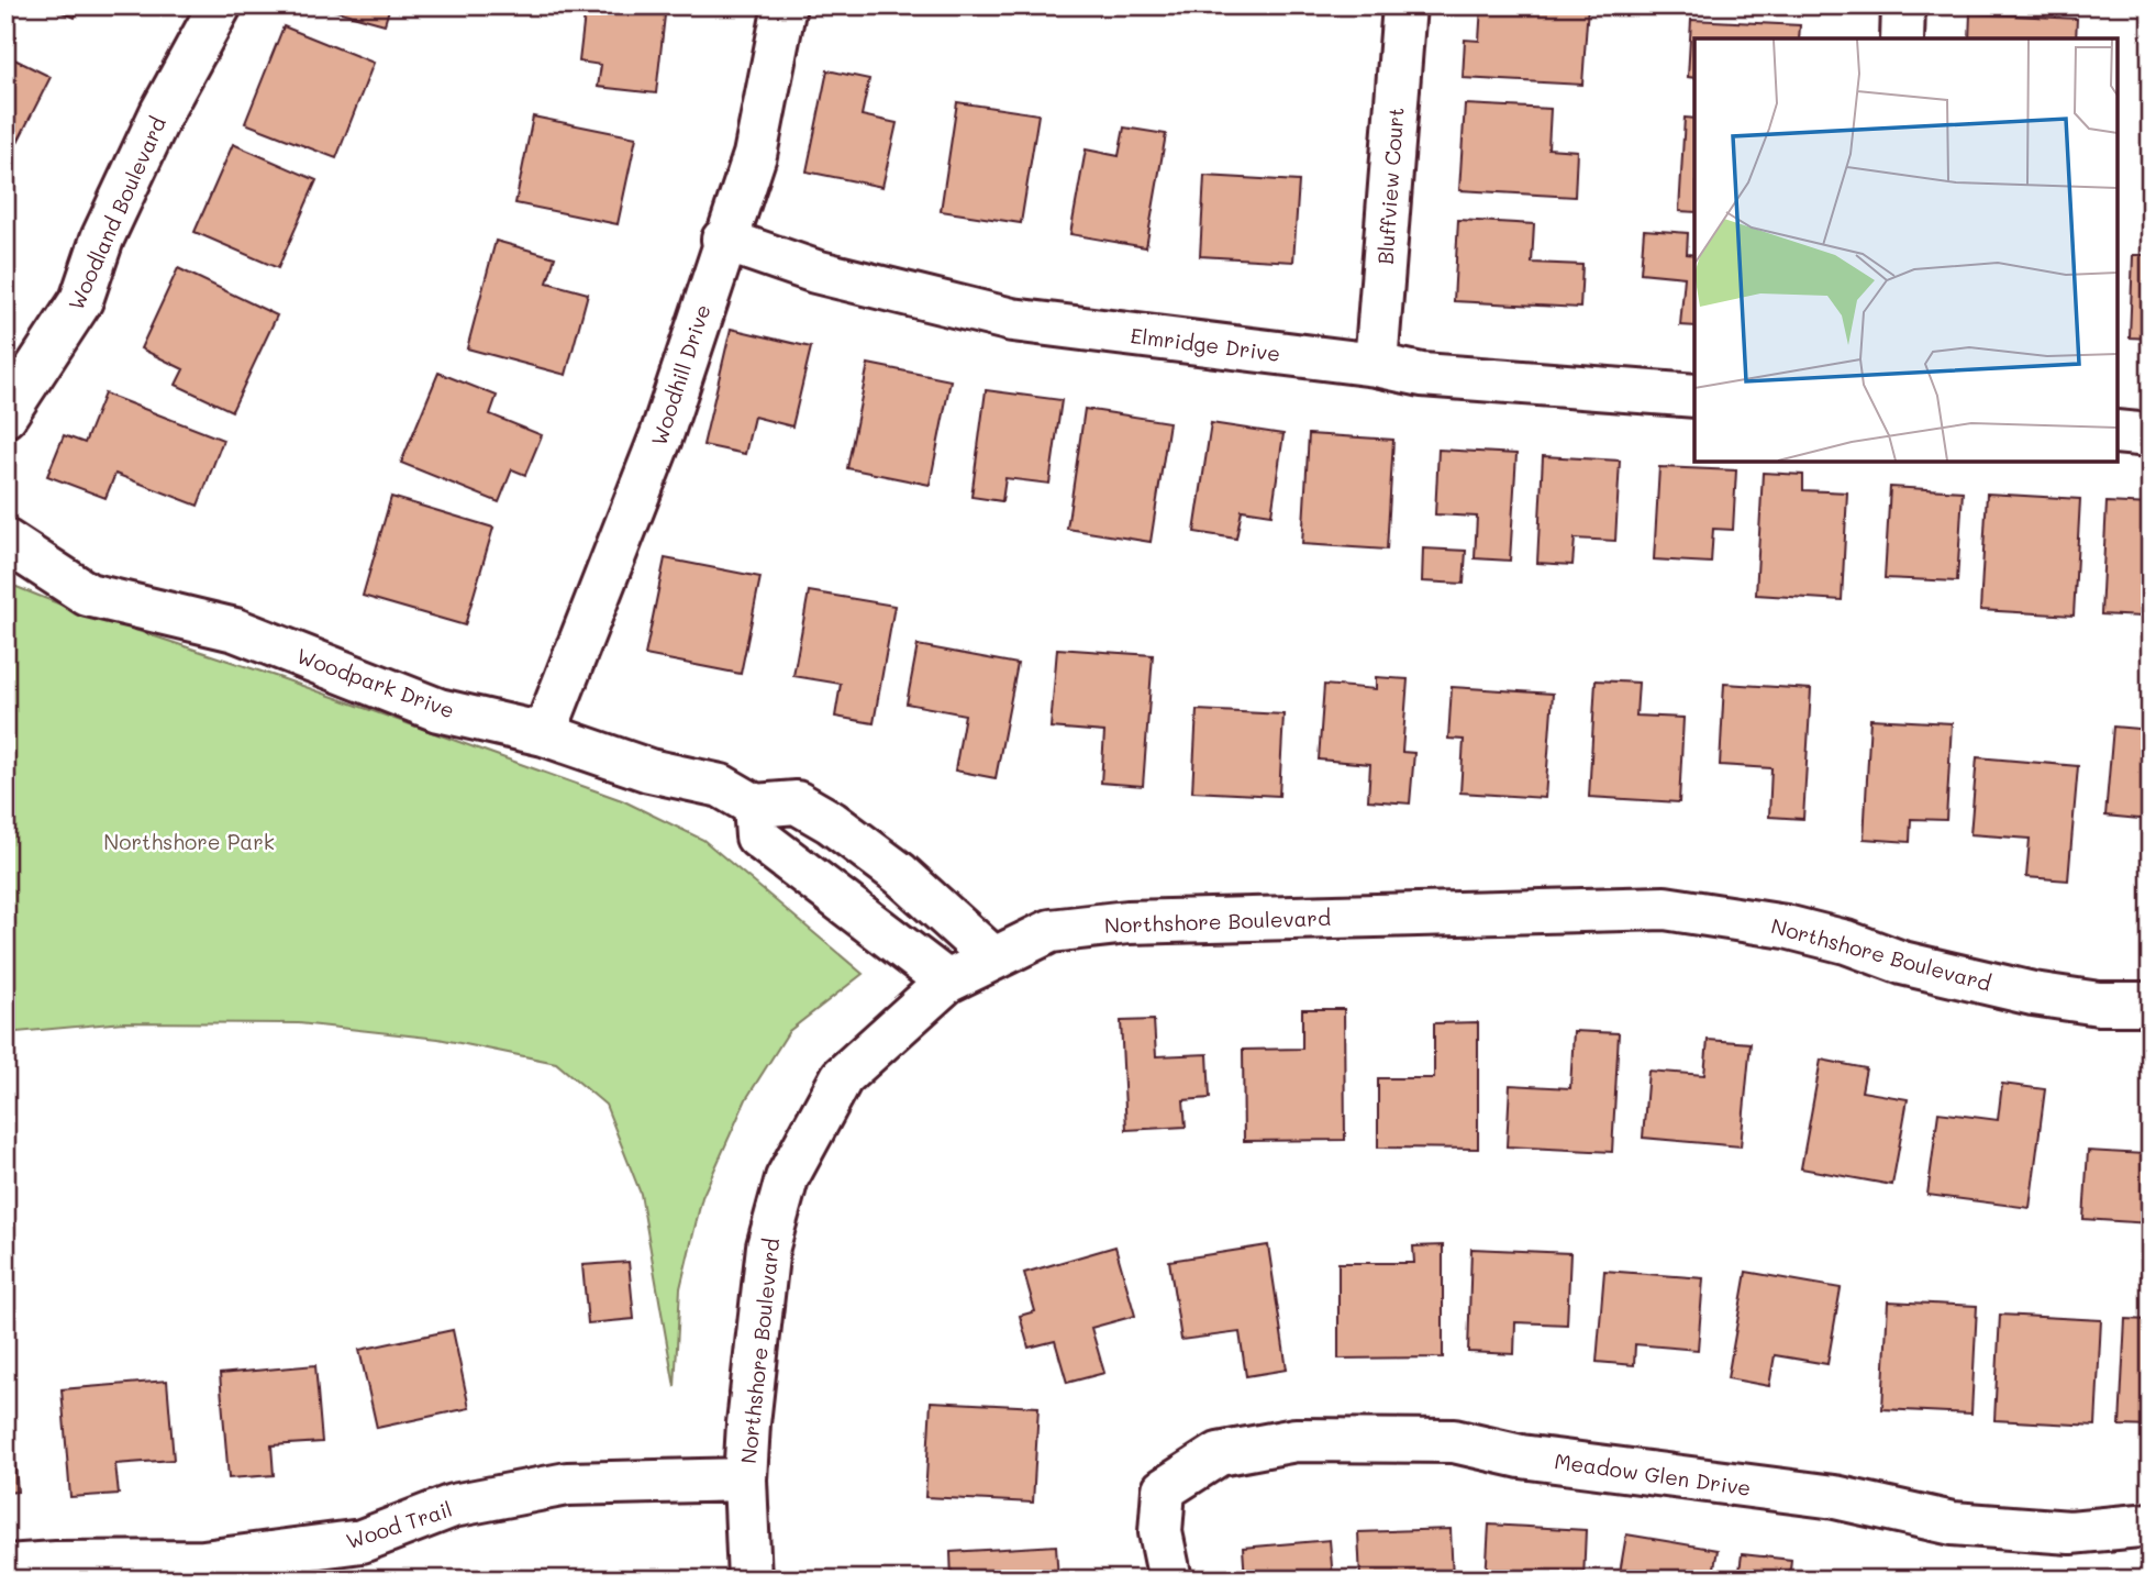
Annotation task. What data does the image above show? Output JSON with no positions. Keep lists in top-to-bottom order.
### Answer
{
  "streets": {
    "street": [
      "Bluffview Court",
      "Woodland Boulevard",
      "Elmridge Drive",
      "Woodhill Drive",
      "Woodpark Drive",
      "Northshore Boulevard",
      "Meadow Glen Drive",
      "Wood Trail"
    ]
  },
  "crossings": [
    ["Bluffview Court", "Elmridge Drive"],
    ["Elmridge Drive", "Woodhill Drive"],
    ["Woodhill Drive", "Woodpark Drive"],
    ["Northshore Boulevard", "Wood Trail"]
  ],
  "parks": ["Northshore Park"]
}
